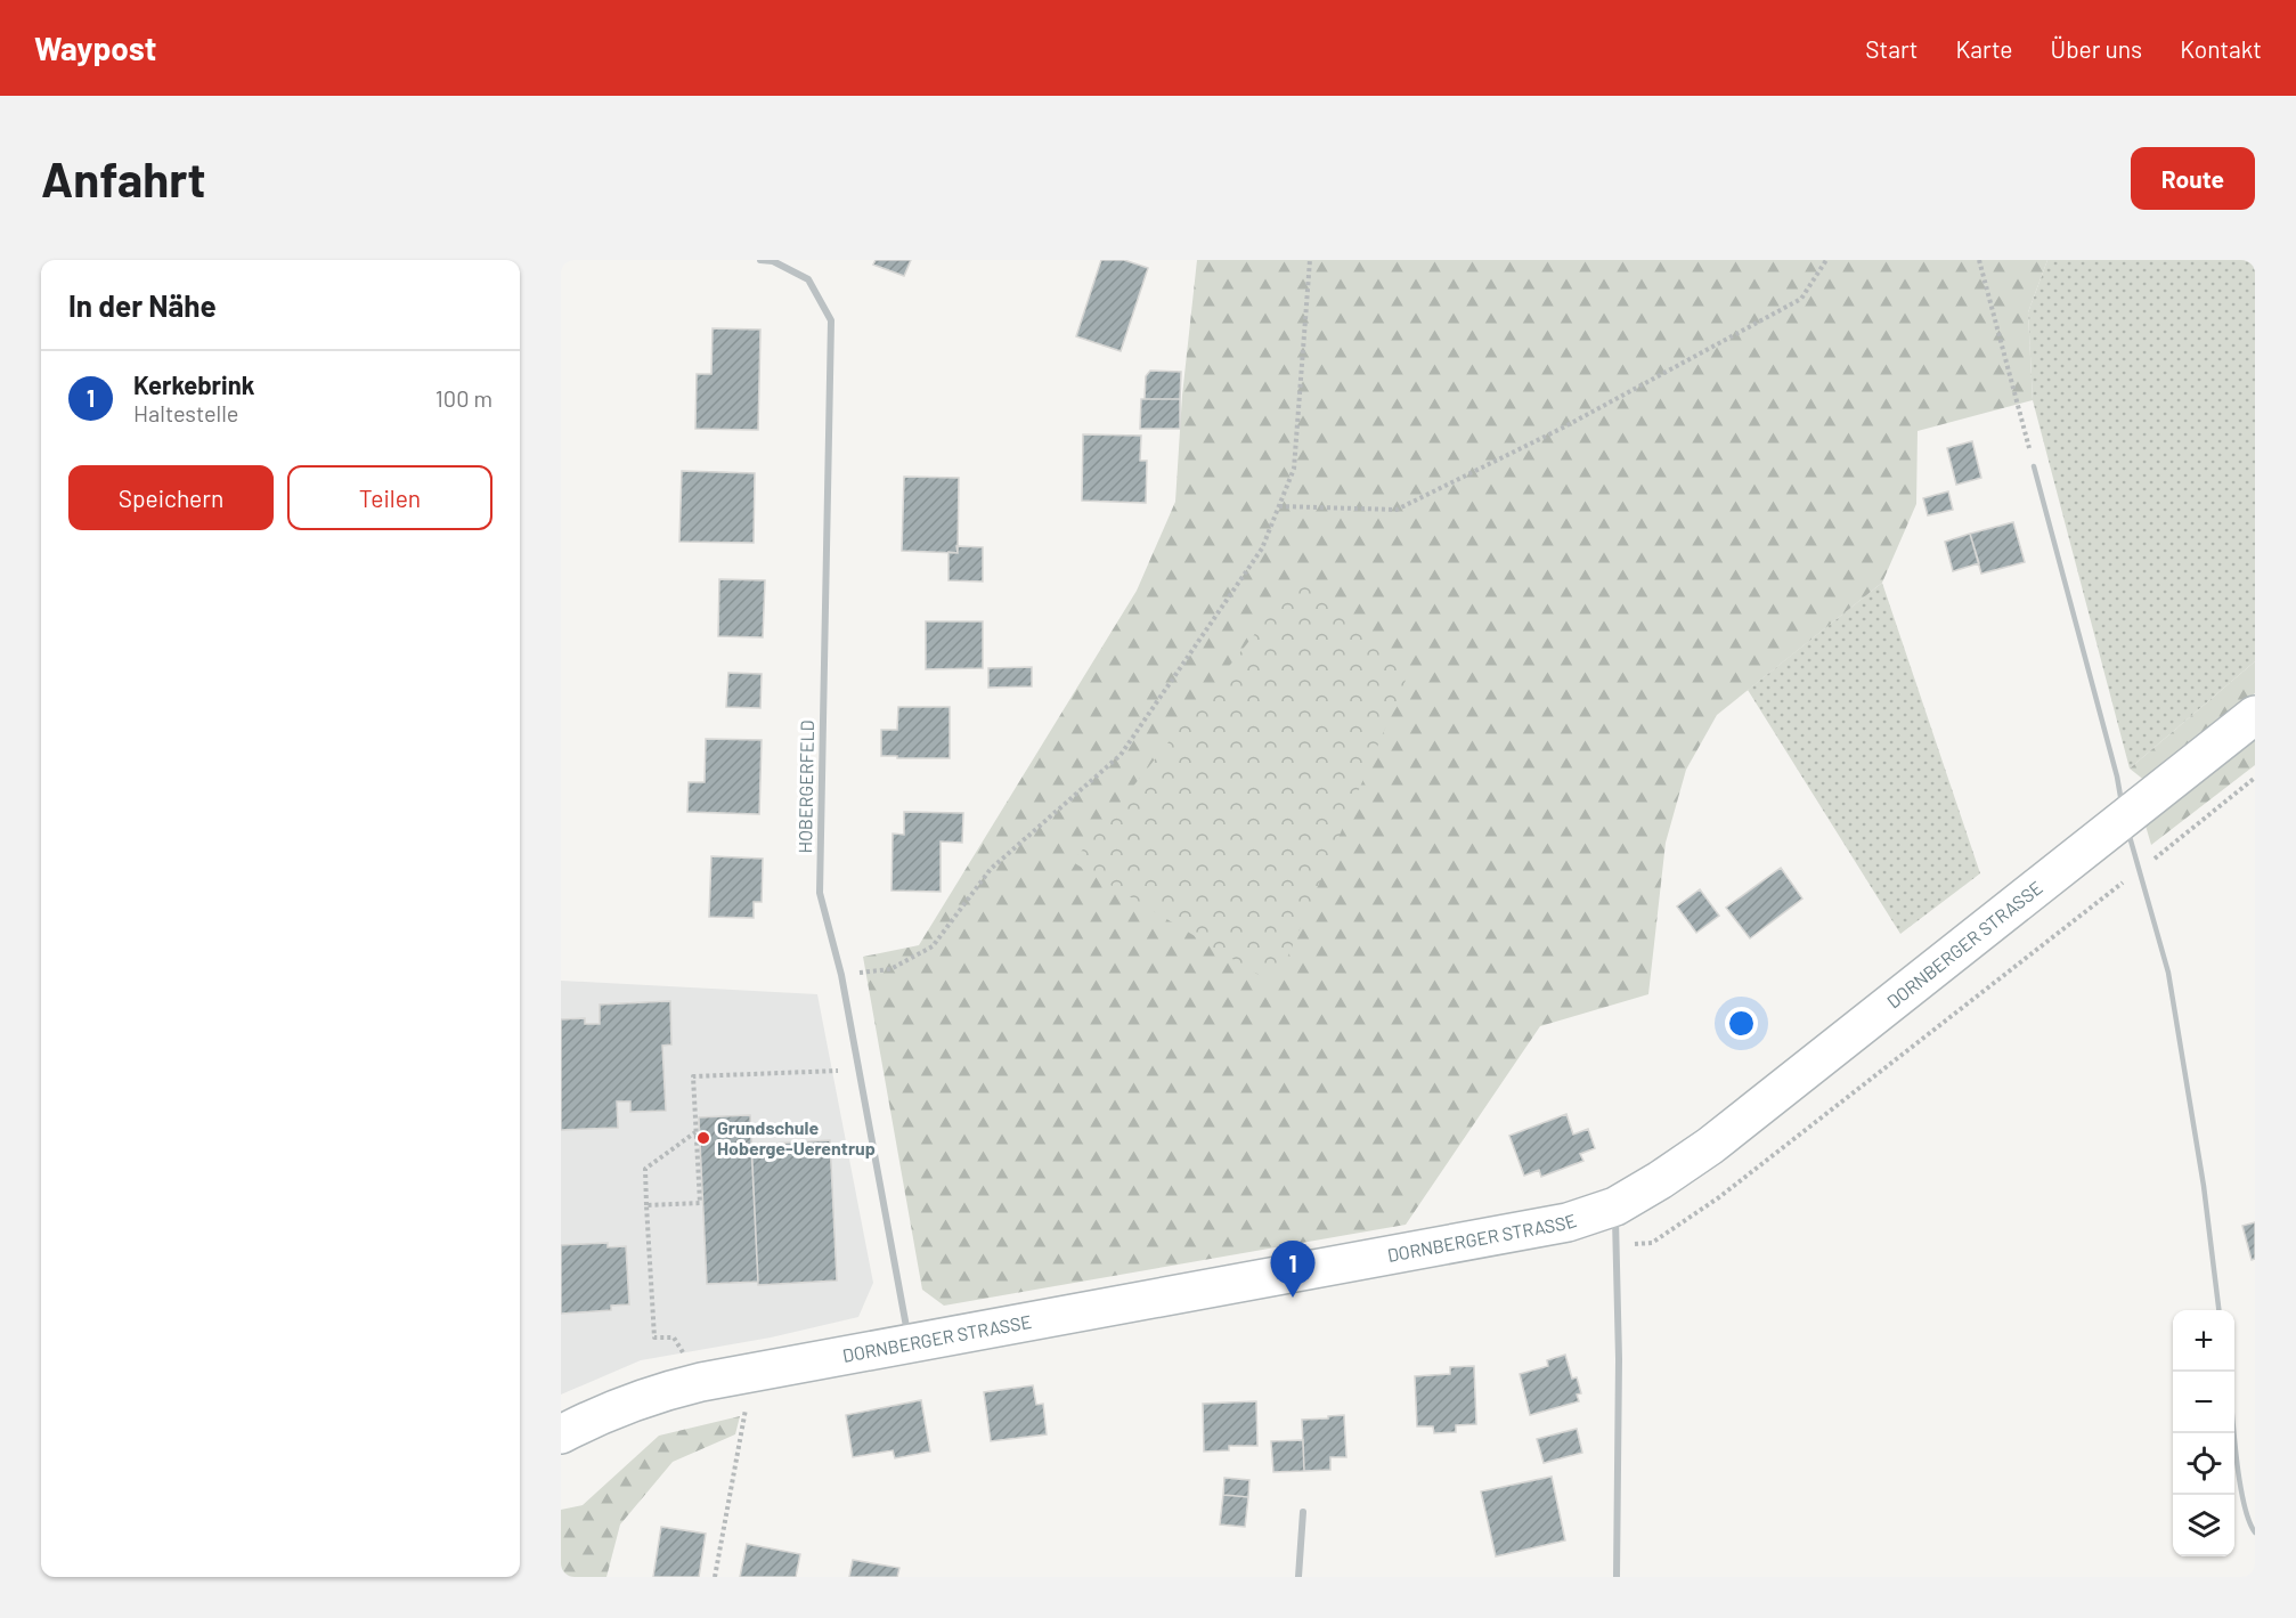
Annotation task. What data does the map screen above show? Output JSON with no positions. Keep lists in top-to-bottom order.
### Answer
{
  "streets": {
    "street": ["HOBERGERFELD", "DORNBERGER STRASSE"]
  },
  "crossings": [
    ["HOBERGERFELD", "DORNBERGER STRASSE"]
  ],
  "places": ["Grundschule Hoberge-Uerentrup"],
  "page": {
    "header": "Waypost",
    "nav": [
      "Start",
      "Karte",
      "Über uns",
      "Kontakt"
    ],
    "buttons": [
      "Route",
      ["Speichern", "Teilen"]
    ],
    "title": "Anfahrt",
    "heading": "In der Nähe",
    "list": [
      {
        "mark": "1",
        "name": "Kerkebrink",
        "note": "Haltestelle",
        "value": "100 m"
      }
    ],
    "pins": "1",
    "map_buttons": ["+", "−"]
  }
}
